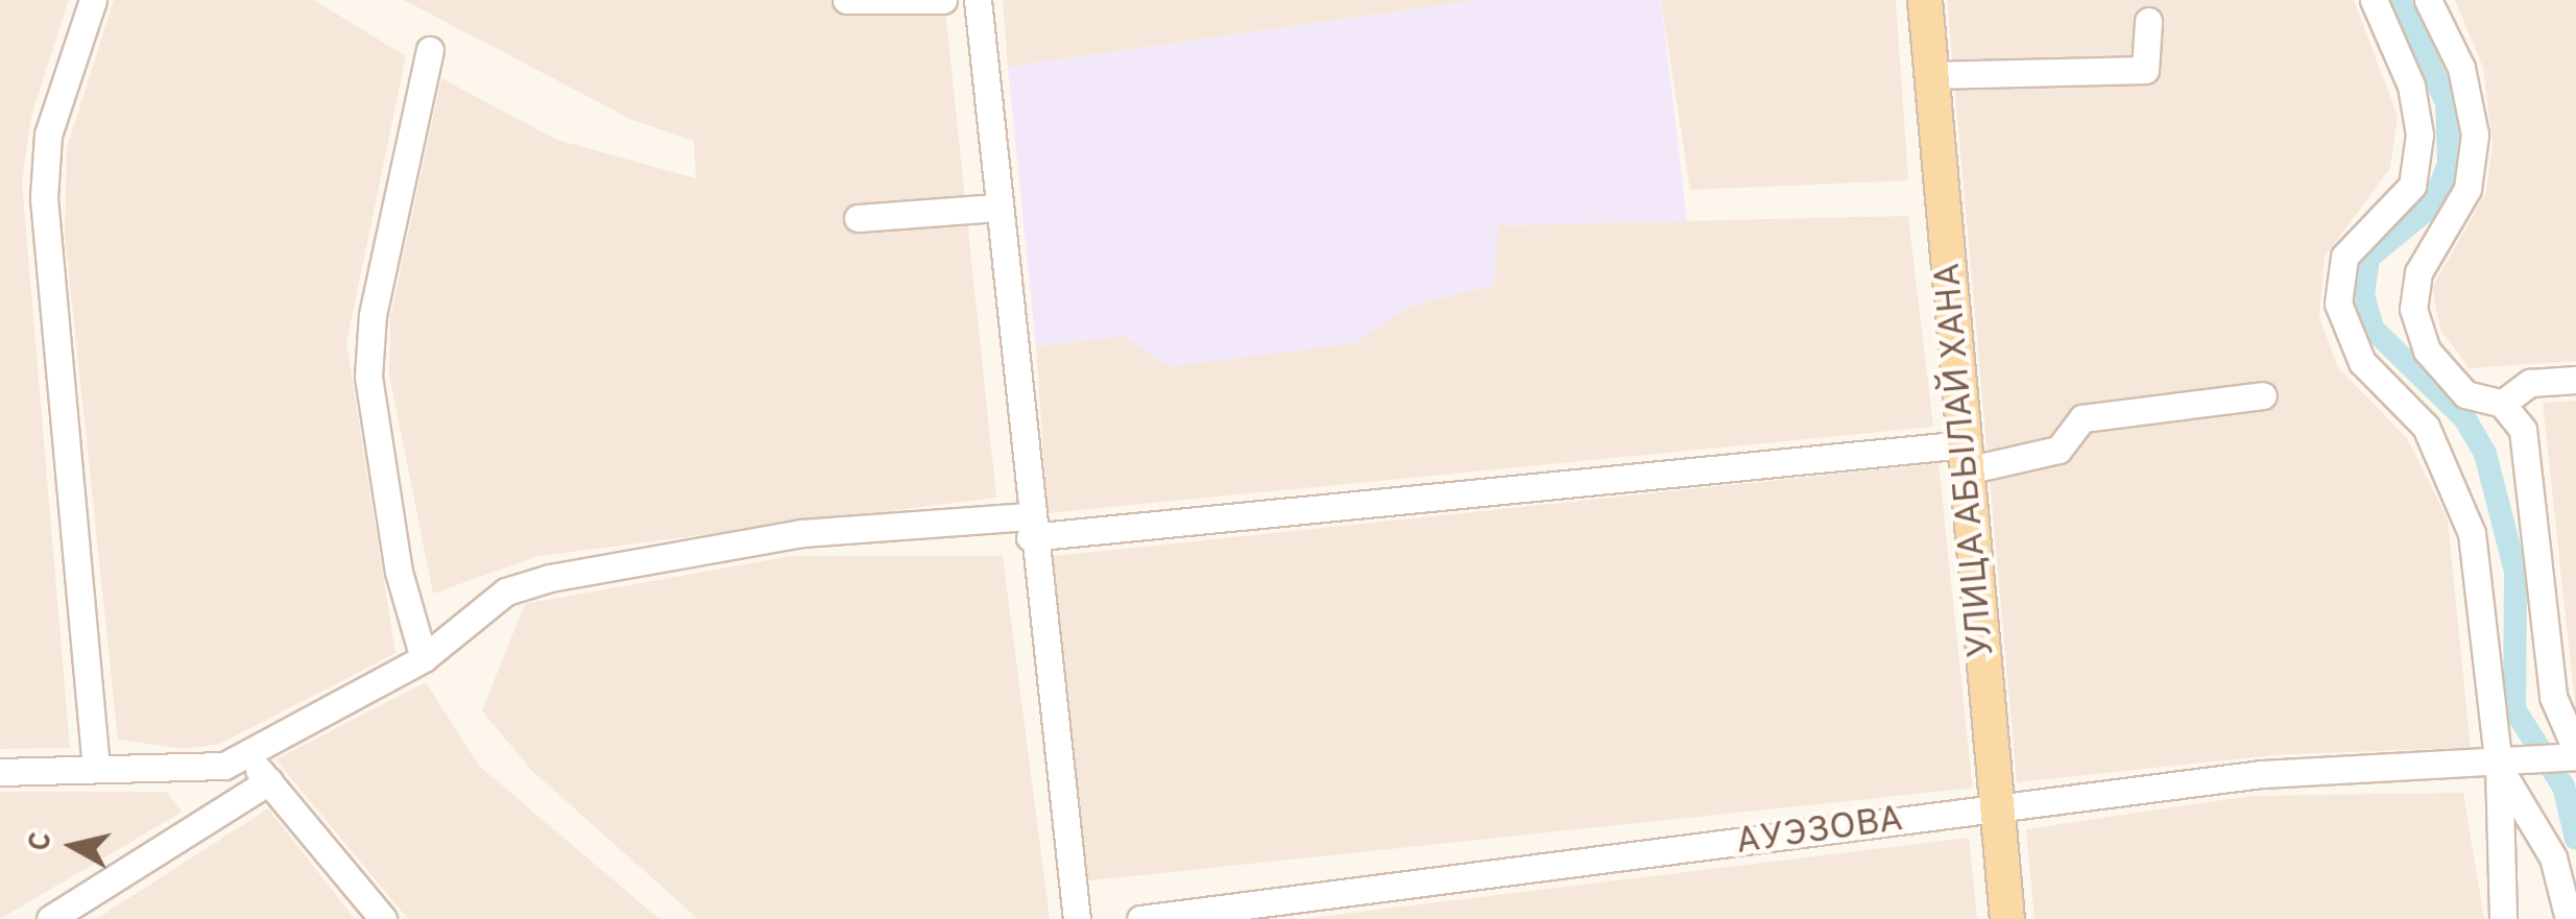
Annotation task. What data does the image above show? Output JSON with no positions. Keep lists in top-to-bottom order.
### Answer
{
  "streets": {
    "main road": ["УЛИЦА АБЫЛАЙ ХАНА"],
    "street": ["АУЭЗОВА"]
  },
  "crossings": [
    ["УЛИЦА АБЫЛАЙ ХАНА", "АУЭЗОВА"]
  ],
  "north": "left"
}
